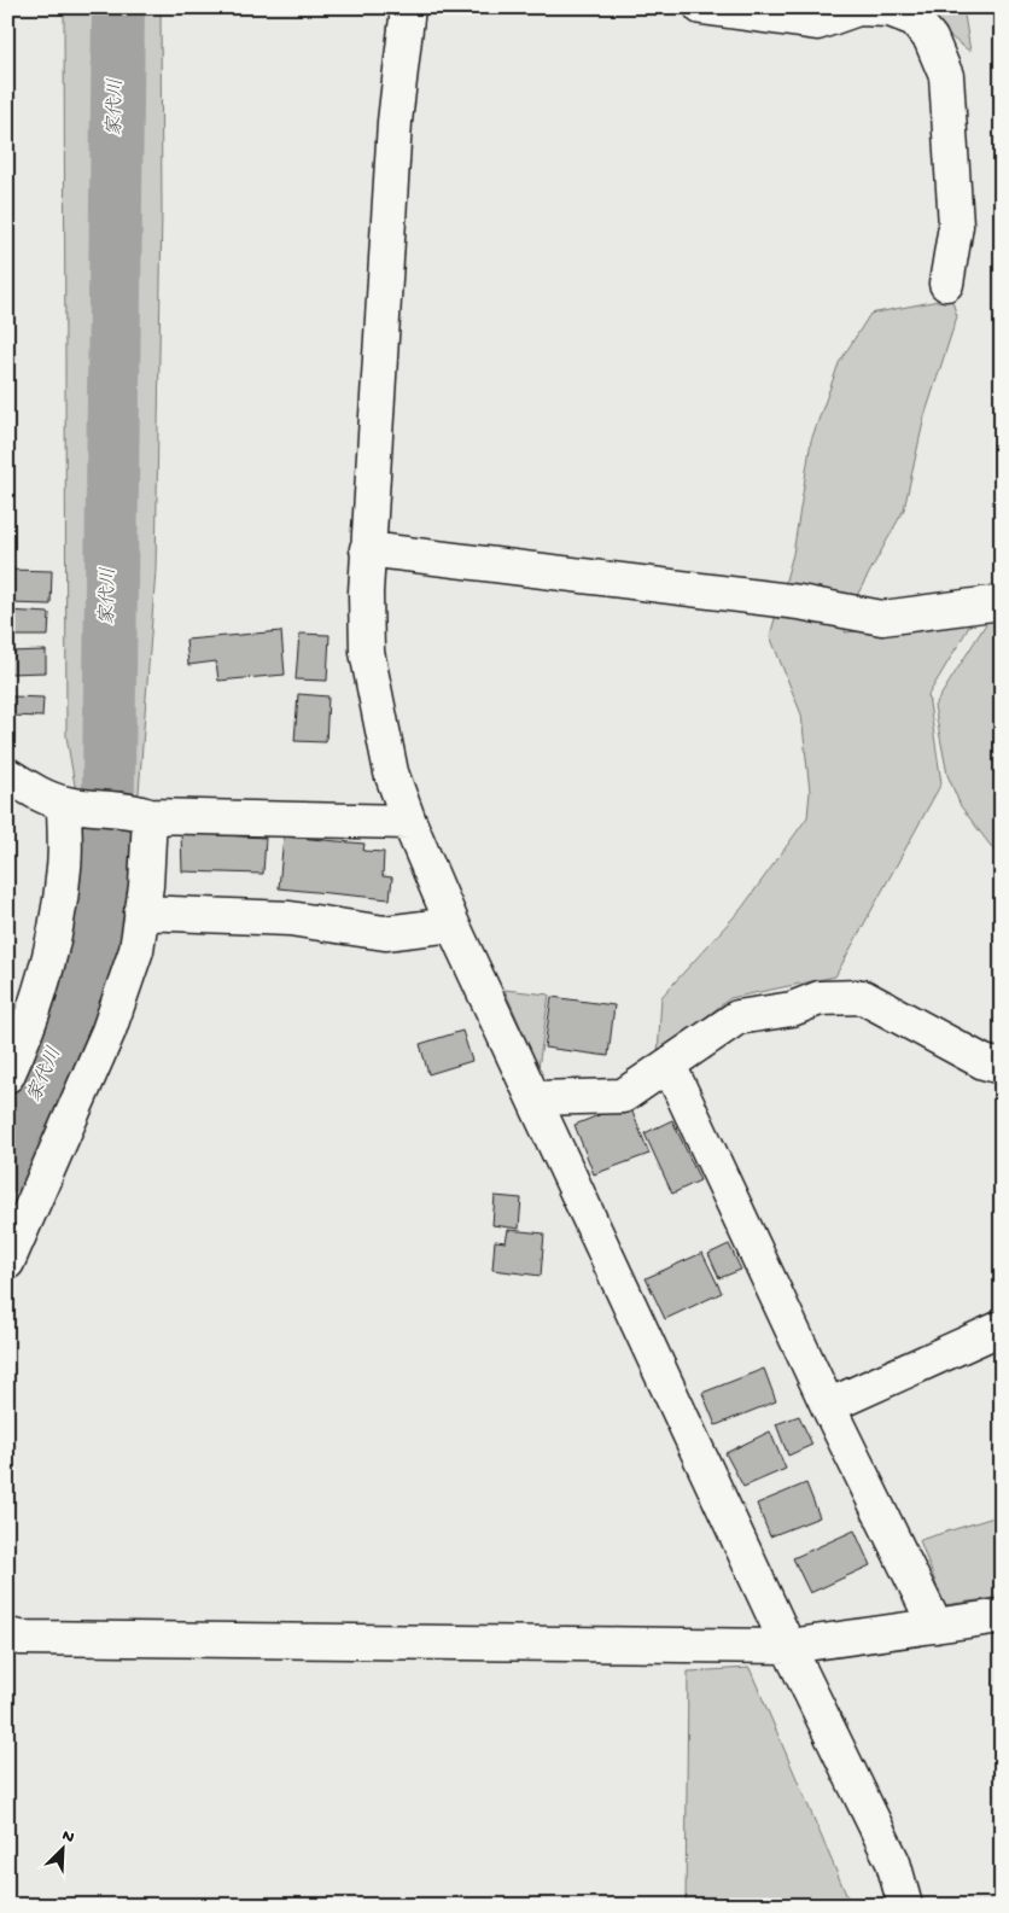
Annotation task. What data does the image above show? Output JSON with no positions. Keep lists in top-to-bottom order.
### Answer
{
  "water": ["家代川"],
  "north": "top right"
}
